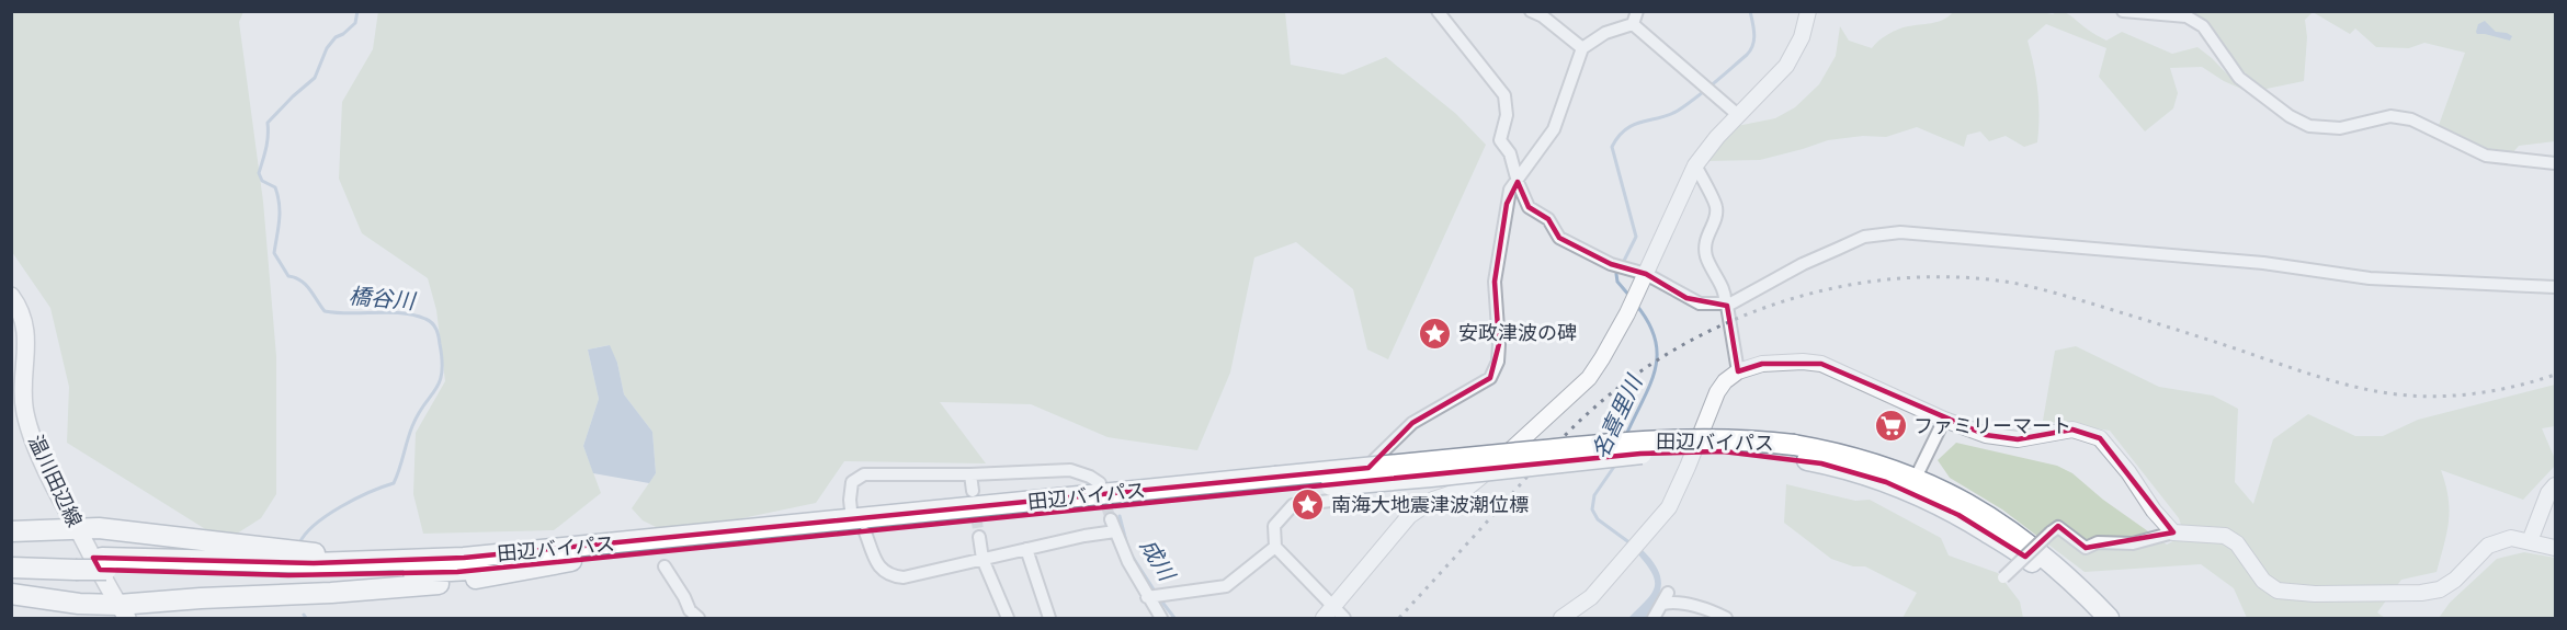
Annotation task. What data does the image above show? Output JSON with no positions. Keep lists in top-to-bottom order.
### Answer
{
  "streets": {
    "highway": ["田辺バイパス"],
    "main road": ["温川田辺線"]
  },
  "water": ["橋谷川", "名喜里川", "成川"],
  "places": {
    "place": ["安政津波の碑", "南海大地震津波潮位標"],
    "supermarket": ["ファミリーマート"]
  }
}
